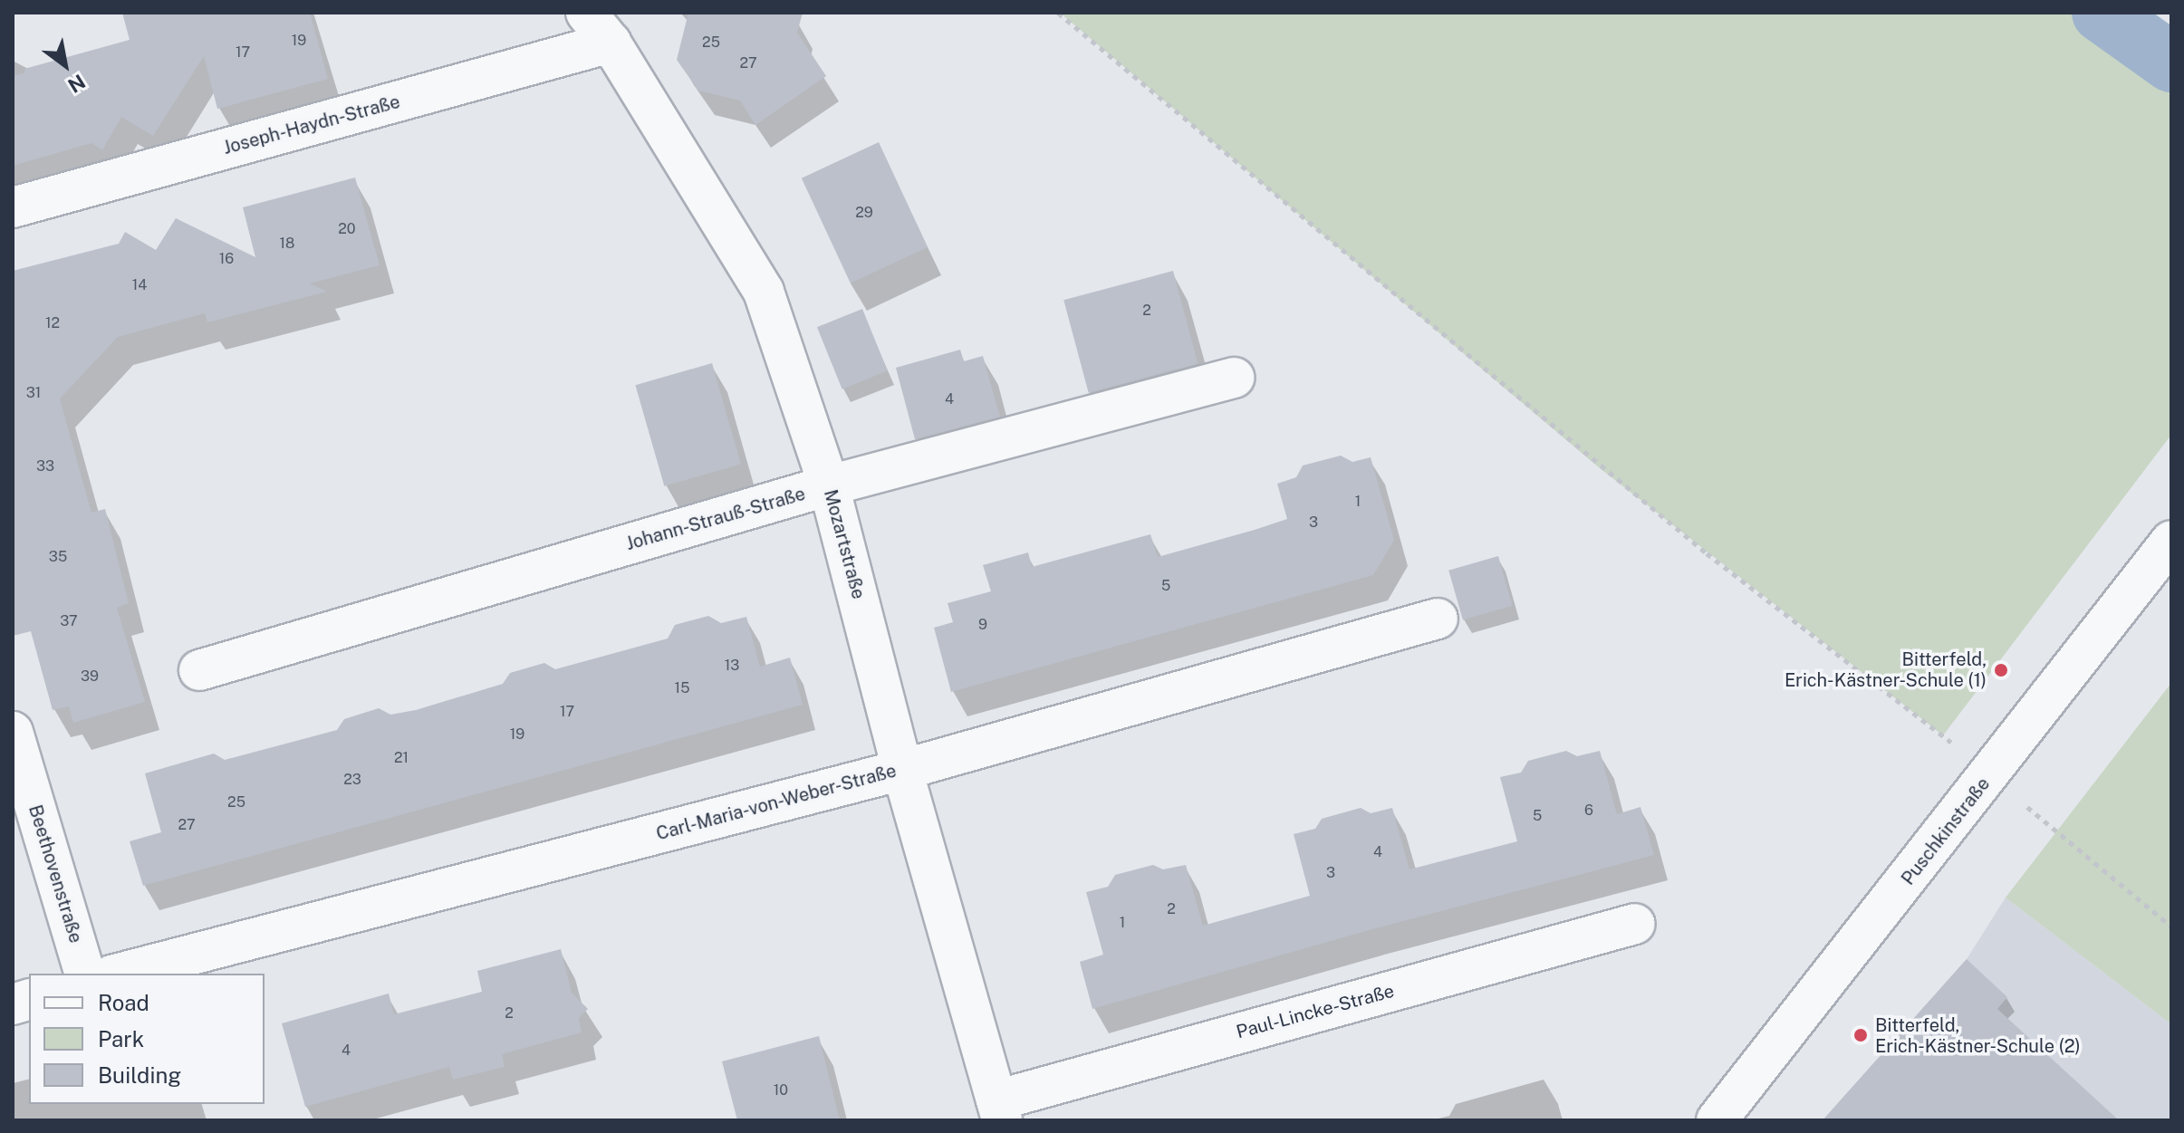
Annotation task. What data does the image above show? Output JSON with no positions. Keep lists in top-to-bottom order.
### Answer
{
  "streets": {
    "street": [
      "Joseph-Haydn-Straße",
      "Johann-Strauß-Straße",
      "Mozartstraße",
      "Carl-Maria-von-Weber-Straße",
      "Puschkinstraße",
      "Beethovenstraße",
      "Paul-Lincke-Straße"
    ]
  },
  "crossings": [
    ["Joseph-Haydn-Straße", "Mozartstraße"],
    ["Johann-Strauß-Straße", "Mozartstraße"],
    ["Mozartstraße", "Carl-Maria-von-Weber-Straße"],
    ["Mozartstraße", "Paul-Lincke-Straße"]
  ],
  "places": ["Bitterfeld, Erich-Kästner-Schule (1)", "Bitterfeld, Erich-Kästner-Schule (2)"],
  "house_numbers": [
    "19",
    "25",
    "17",
    "27",
    "29",
    "20",
    "18",
    "16",
    "14",
    "2",
    "12",
    "31",
    "4",
    "33",
    "1",
    "3",
    "35",
    "5",
    "37",
    "9",
    "13",
    "39",
    "15",
    "17",
    "19",
    "21",
    "23",
    "25",
    "6",
    "5",
    "27",
    "4",
    "3",
    "2",
    "1",
    "2",
    "4",
    "10"
  ],
  "legend": ["Road", "Park", "Building"],
  "north": "bottom right"
}
